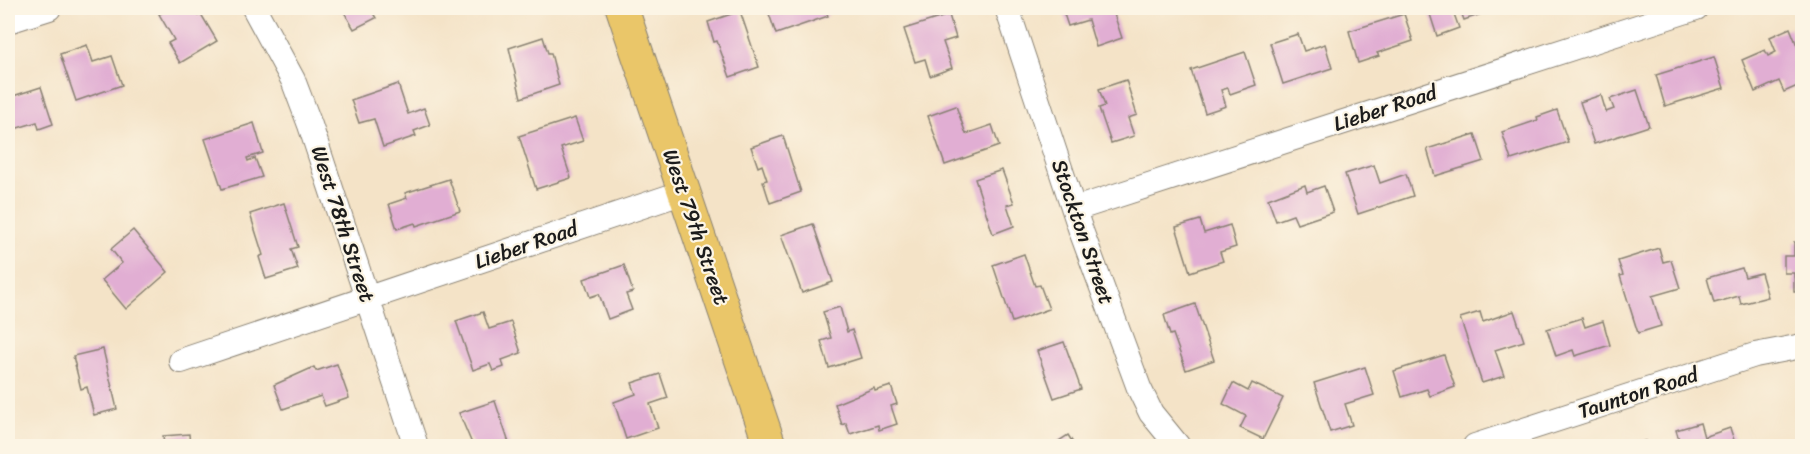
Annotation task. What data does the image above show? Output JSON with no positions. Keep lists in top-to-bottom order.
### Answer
{
  "streets": {
    "main road": ["West 79th Street"],
    "street": [
      "Lieber Road",
      "West 78th Street",
      "Stockton Street",
      "Taunton Road"
    ]
  },
  "crossings": [
    ["Lieber Road", "West 78th Street"],
    ["Lieber Road", "West 79th Street"],
    ["Lieber Road", "Stockton Street"]
  ]
}
